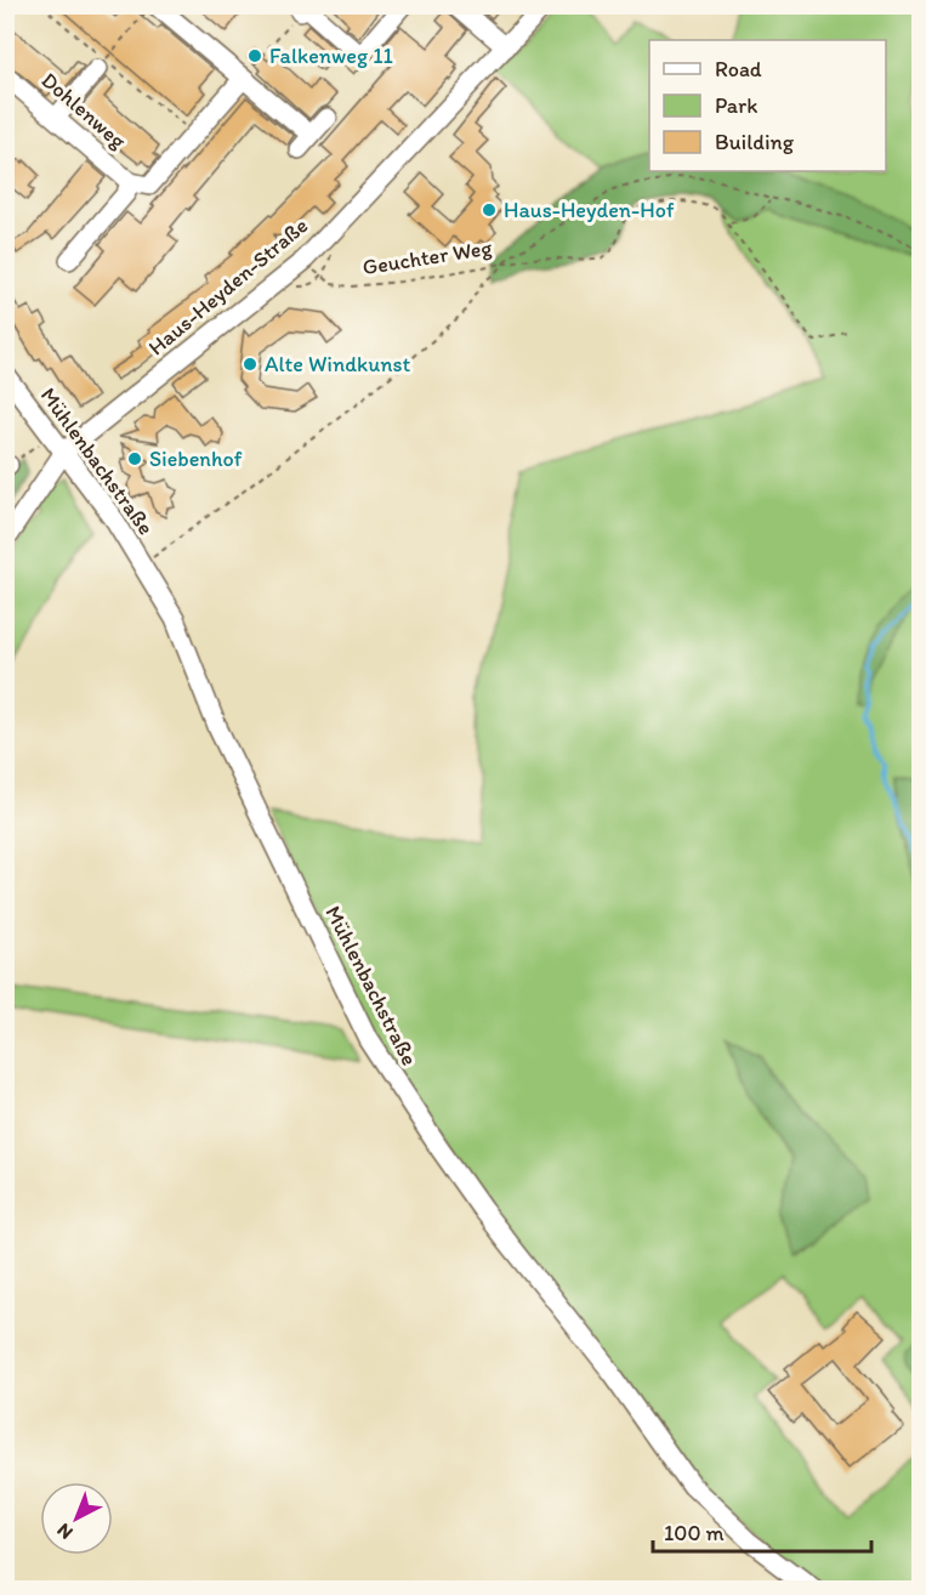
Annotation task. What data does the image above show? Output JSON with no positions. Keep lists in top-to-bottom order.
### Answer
{
  "streets": {
    "street": ["Dohlenweg", "Haus-Heyden-Straße", "Mühlenbachstraße"],
    "path": ["Geuchter Weg"]
  },
  "crossings": [
    ["Geuchter Weg", "Haus-Heyden-Straße"],
    ["Haus-Heyden-Straße", "Mühlenbachstraße"]
  ],
  "places": [
    "Falkenweg 11",
    "Haus-Heyden-Hof",
    "Alte Windkunst",
    "Siebenhof"
  ],
  "legend": ["Road", "Park", "Building"],
  "scale_bar": "100 m",
  "north": "bottom left"
}
